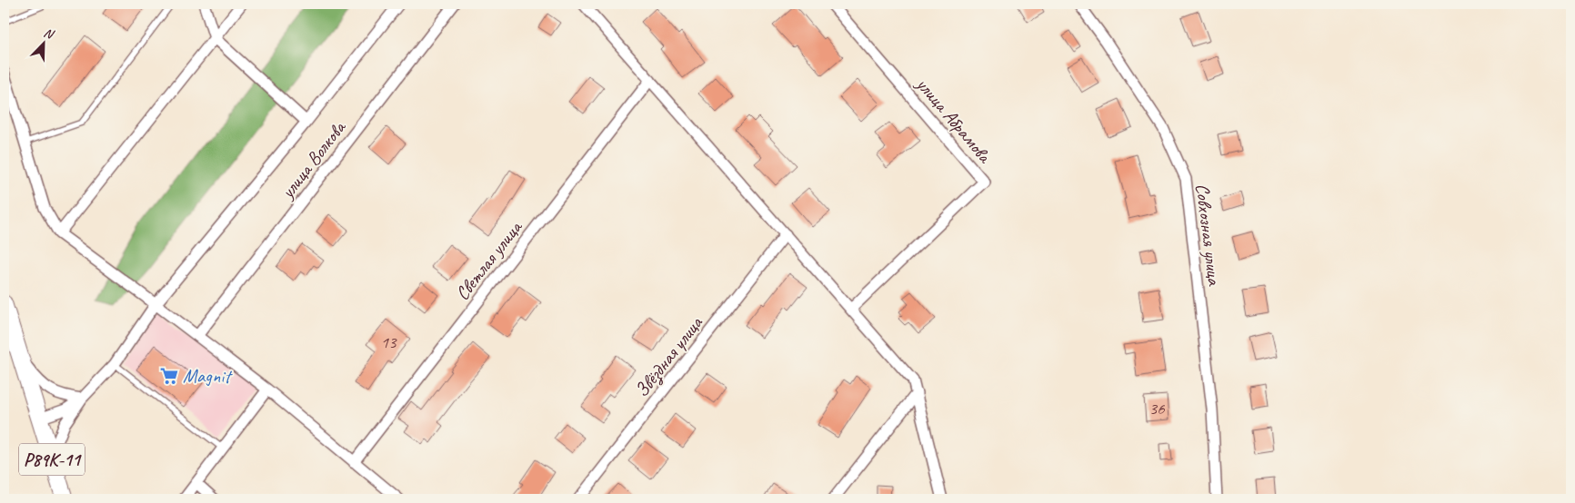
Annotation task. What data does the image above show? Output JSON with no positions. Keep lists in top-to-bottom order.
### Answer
{
  "streets": {
    "main road": ["Р89К-11"],
    "street": [
      "улица Абрамова",
      "улица Волкова",
      "Совхозная улица",
      "Светлая улица",
      "Звёздная улица"
    ]
  },
  "places": {
    "supermarket": ["Magnit"]
  },
  "house_numbers": ["13", "36"],
  "north": "top right"
}
